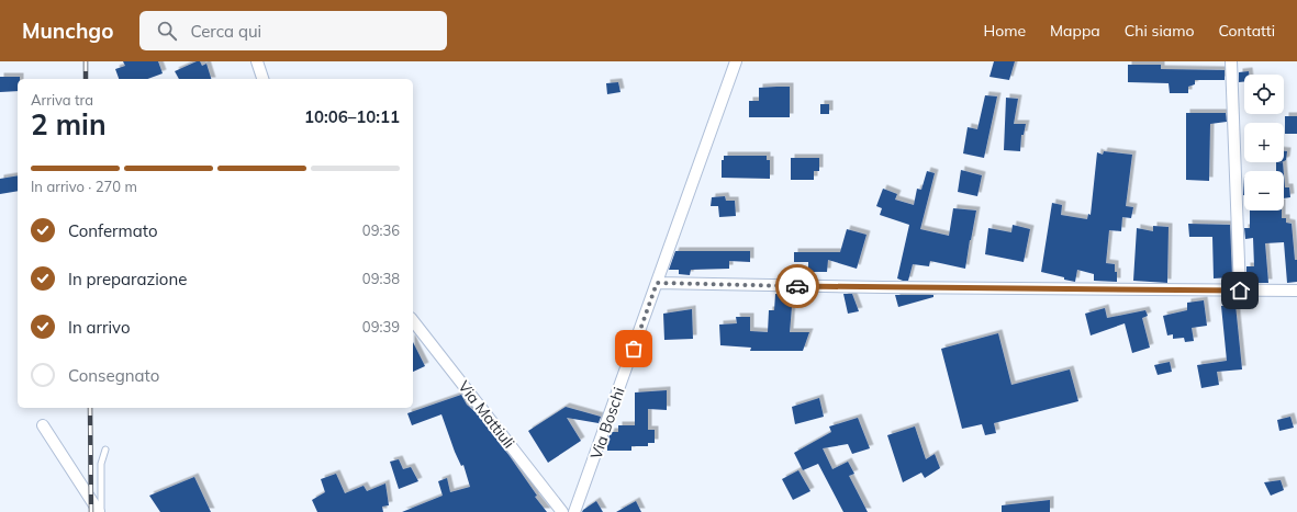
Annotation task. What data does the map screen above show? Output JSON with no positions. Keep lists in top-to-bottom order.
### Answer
{
  "streets": {
    "street": ["Via Mattiuli", "Via Boschi"]
  },
  "page": {
    "header": "Munchgo",
    "search": "Cerca qui",
    "nav": [
      "Home",
      "Mappa",
      "Chi siamo",
      "Contatti"
    ],
    "map_buttons": ["+", "−"],
    "heading": ["2 min", "Arriva tra", "10:06–10:11"],
    "bar": "In arrivo · 270 m",
    "list": [
      ["Confermato", "09:36"],
      ["In preparazione", "09:38"],
      ["In arrivo", "09:39"],
      "Consegnato"
    ]
  }
}
